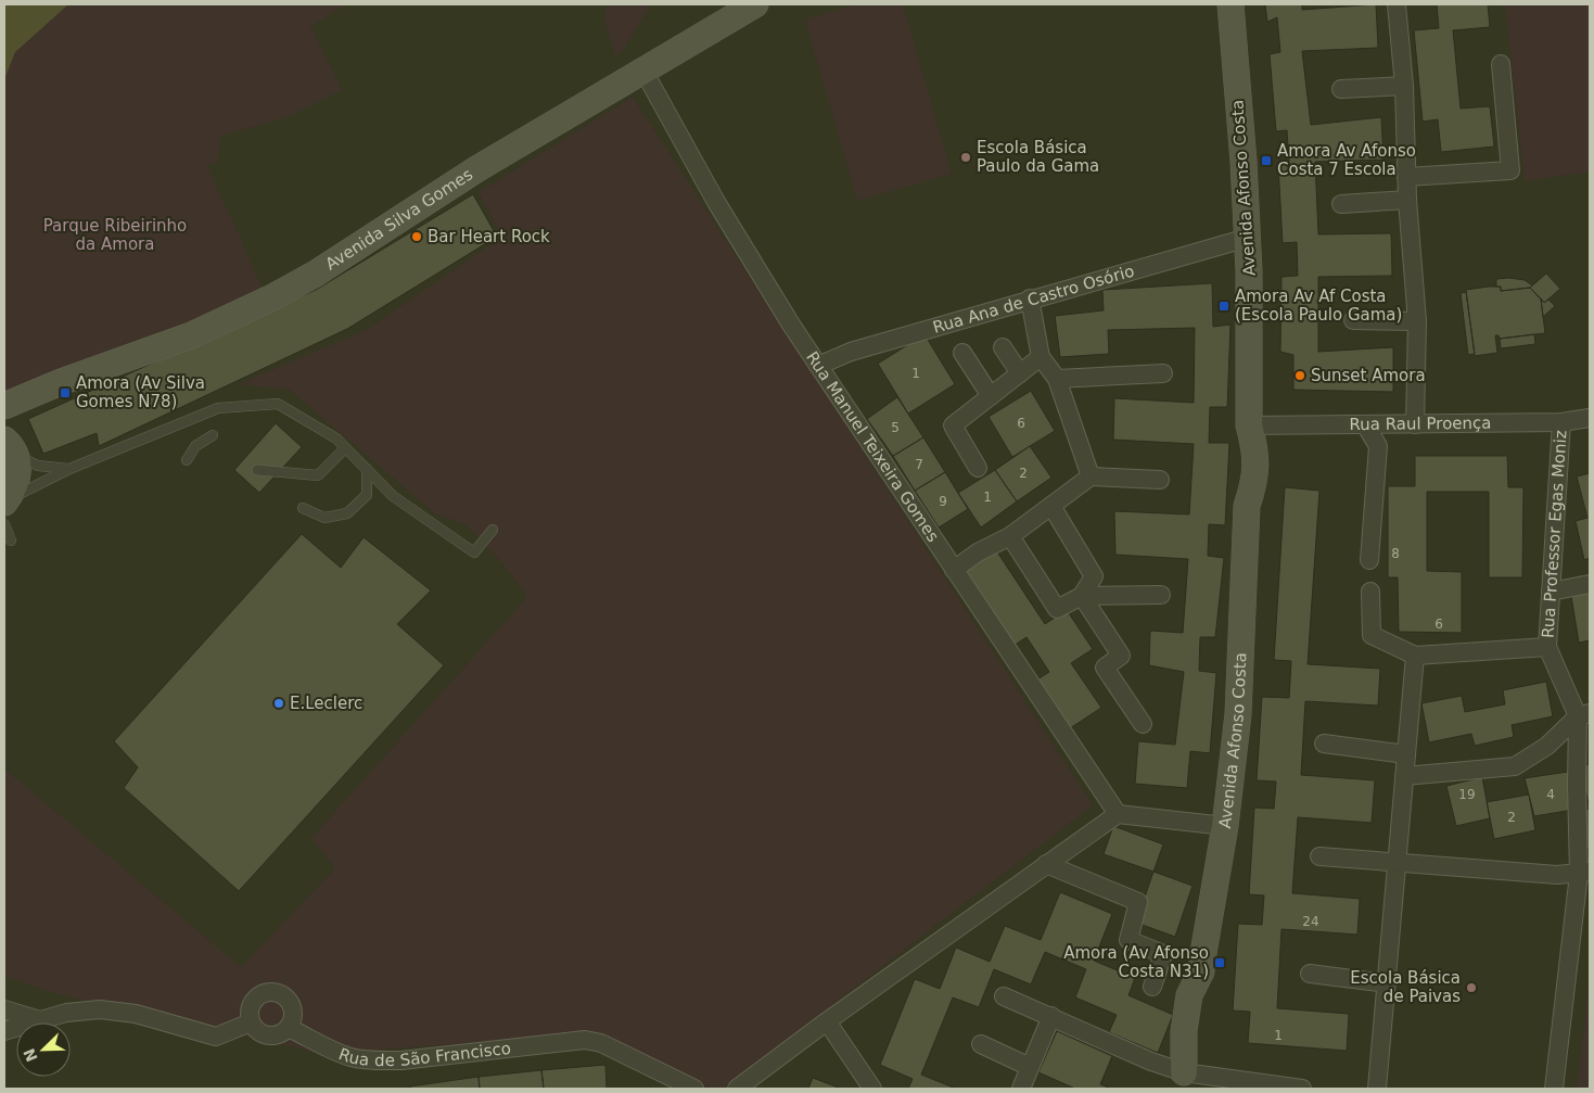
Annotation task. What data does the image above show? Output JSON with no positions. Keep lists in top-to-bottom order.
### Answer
{
  "streets": {
    "main road": ["Avenida Afonso Costa", "Avenida Silva Gomes"],
    "street": [
      "Rua Ana de Castro Osório",
      "Rua Raul Proença",
      "Rua Manuel Teixeira Gomes",
      "Rua Professor Egas Moniz",
      "Rua de São Francisco"
    ]
  },
  "crossings": [
    ["Avenida Afonso Costa", "Rua Ana de Castro Osório"],
    ["Avenida Afonso Costa", "Rua Raul Proença"],
    ["Avenida Silva Gomes", "Rua Manuel Teixeira Gomes"],
    ["Rua Ana de Castro Osório", "Rua Manuel Teixeira Gomes"],
    ["Rua Raul Proença", "Rua Professor Egas Moniz"]
  ],
  "parks": ["Parque Ribeirinho da Amora"],
  "places": {
    "other": [
      "Escola Básica Paulo da Gama",
      "Bar Heart Rock",
      "Sunset Amora",
      "E.Leclerc",
      "Escola Básica de Paivas"
    ],
    "transit": [
      "Amora Av Afonso Costa 7 Escola",
      "Amora Av Af Costa (Escola Paulo Gama)",
      "Amora (Av Silva Gomes N78)",
      "Amora (Av Afonso Costa N31)"
    ]
  },
  "house_numbers": [
    "1",
    "6",
    "5",
    "7",
    "2",
    "1",
    "9",
    "8",
    "6",
    "19",
    "4",
    "2",
    "24",
    "1"
  ],
  "north": "bottom left"
}
